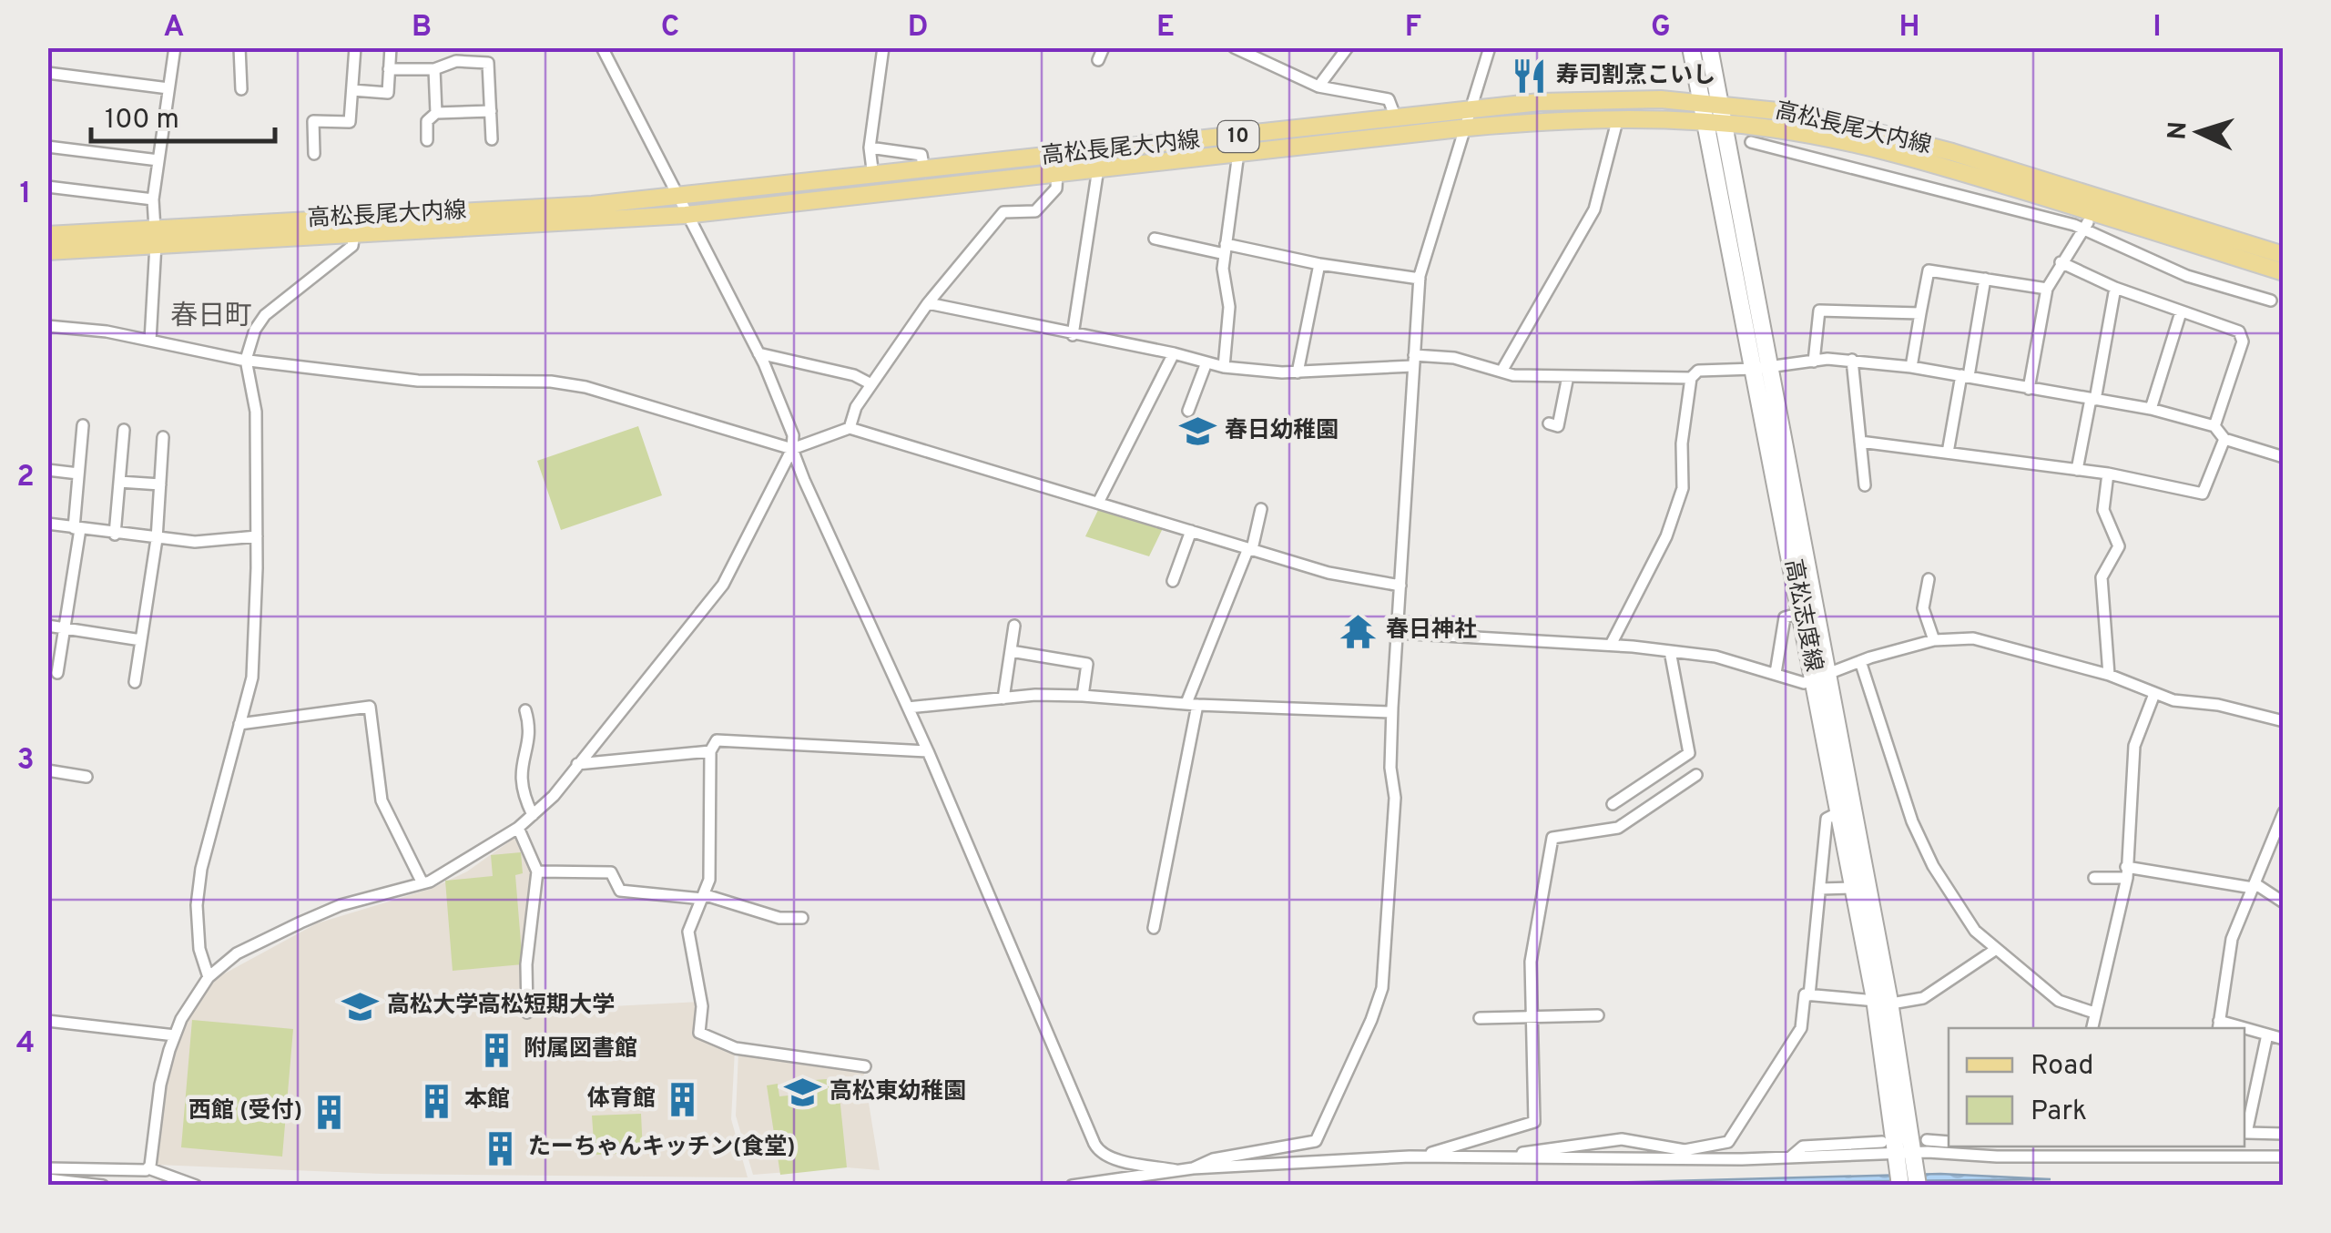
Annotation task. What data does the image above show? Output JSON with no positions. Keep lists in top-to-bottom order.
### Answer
{
  "streets": {
    "main road": ["高松長尾大内線", "10", "高松志度線"]
  },
  "crossings": [
    ["高松長尾大内線", "高松志度線"]
  ],
  "districts": ["春日町"],
  "places": {
    "restaurant": ["寿司割烹こいし"],
    "school or university": ["春日幼稚園", "高松大学·高松短期大学", "高松東幼稚園"],
    "temple": ["春日神社"],
    "building": [
      "附属図書館",
      "体育館",
      "本館",
      "西館 (受付)",
      "たーちゃんキッチン(食堂)"
    ]
  },
  "legend": ["Road", "Park"],
  "scale_bar": "100 m",
  "north": "left",
  "grid": {
    "columns": [
      "A",
      "B",
      "C",
      "D",
      "E",
      "F",
      "G",
      "H",
      "I"
    ],
    "rows": [
      "1",
      "2",
      "3",
      "4"
    ]
  }
}
